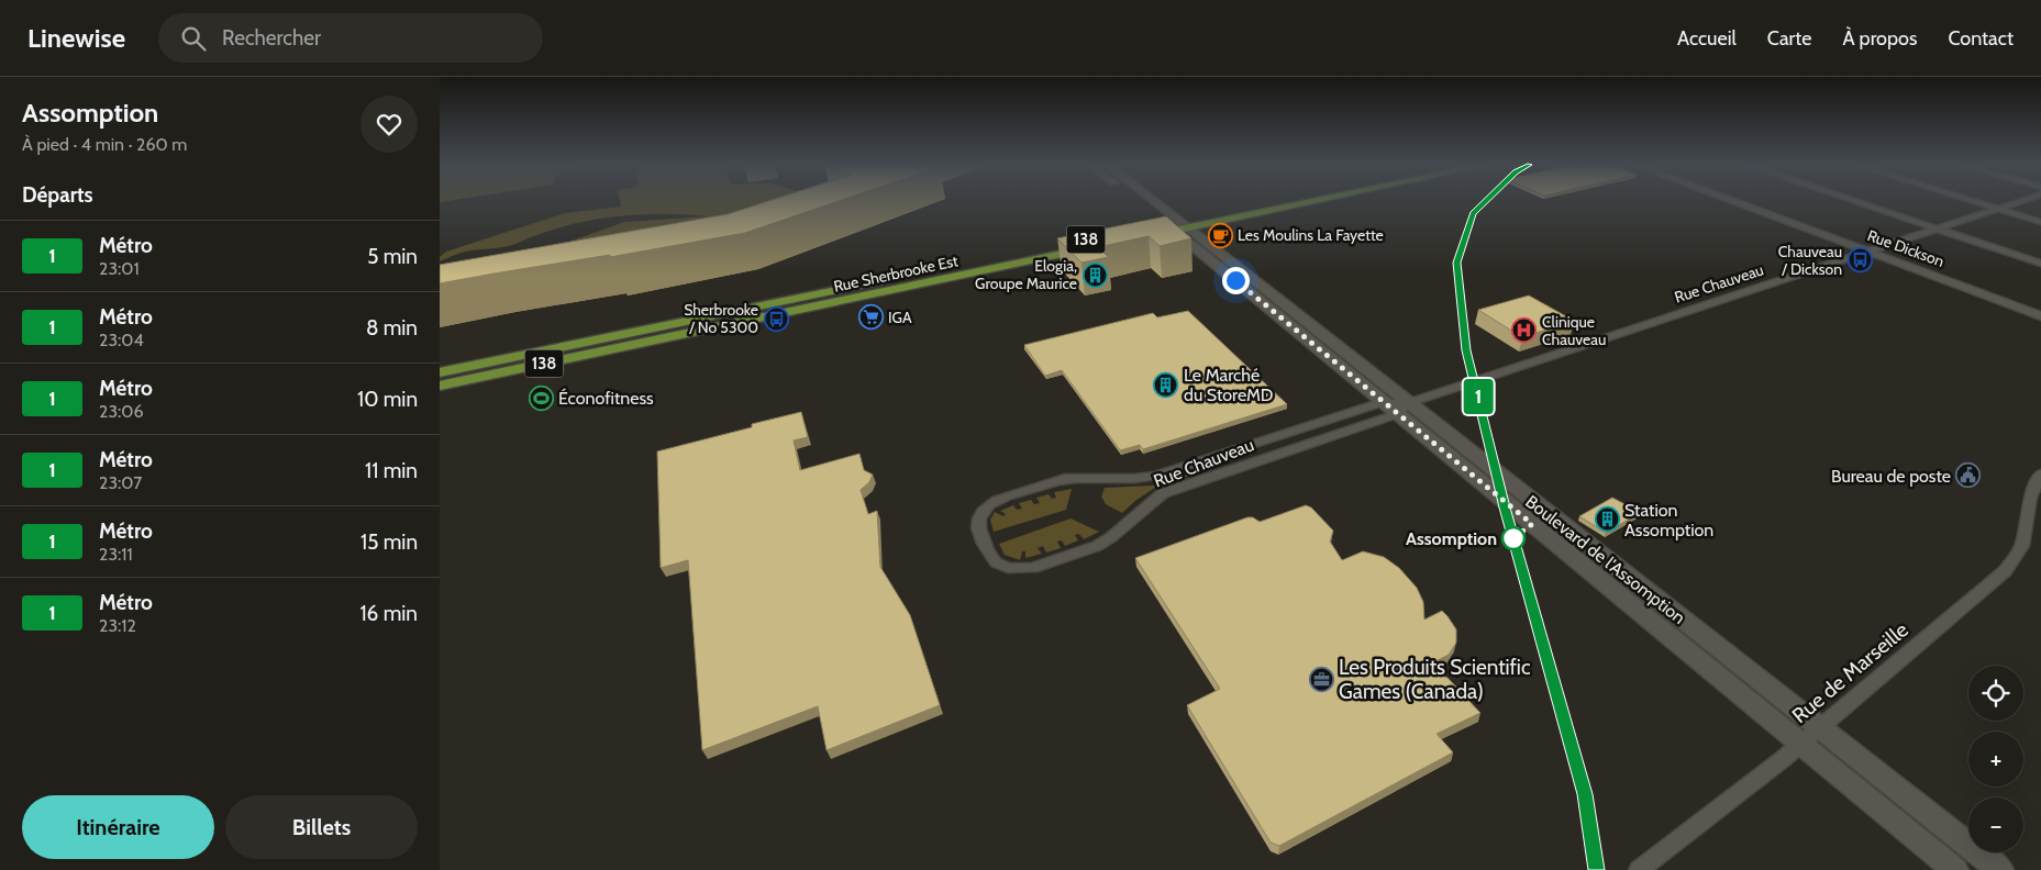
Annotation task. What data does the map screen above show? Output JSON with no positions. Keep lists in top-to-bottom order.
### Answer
{
  "streets": {
    "main road": ["138", "Rue Sherbrooke Est"],
    "street": [
      "Rue Dickson",
      "Rue Chauveau",
      "Boulevard de l'Assomption",
      "Rue de Marseille"
    ]
  },
  "crossings": [
    ["Rue Dickson", "Rue Chauveau"],
    ["Rue Chauveau", "Boulevard de l'Assomption"],
    ["Boulevard de l'Assomption", "Rue de Marseille"]
  ],
  "places": {
    "cafe": ["Les Moulins La Fayette"],
    "bus stop": ["Chauveau / Dickson", "Sherbrooke / No 5300"],
    "building": ["Elogia, Groupe Maurice", "Le Marché du StoreMD", "Station Assomption"],
    "supermarket": ["IGA"],
    "hospital": ["Clinique Chauveau"],
    "sports": ["Éconofitness"],
    "public building": ["Bureau de poste"],
    "other": ["Assomption"],
    "office": ["Les Produits Scientific Games (Canada)"]
  },
  "lines": ["metro line 1"],
  "page": {
    "header": "Linewise",
    "search": "Rechercher",
    "nav": [
      "Accueil",
      "Carte",
      "À propos",
      "Contact"
    ],
    "heading": [
      ["Assomption", "À pied · 4 min · 260 m"],
      "Départs"
    ],
    "on_map": "1",
    "list": [
      {
        "mark": "1",
        "name": "Métro",
        "note": "23:01",
        "value": "5 min"
      },
      {
        "mark": "1",
        "name": "Métro",
        "note": "23:04",
        "value": "8 min"
      },
      {
        "mark": "1",
        "name": "Métro",
        "note": "23:06",
        "value": "10 min"
      },
      {
        "mark": "1",
        "name": "Métro",
        "note": "23:07",
        "value": "11 min"
      },
      {
        "mark": "1",
        "name": "Métro",
        "note": "23:11",
        "value": "15 min"
      },
      {
        "mark": "1",
        "name": "Métro",
        "note": "23:12",
        "value": "16 min"
      }
    ],
    "map_buttons": ["+", "−"],
    "buttons": ["Itinéraire", "Billets"]
  }
}
